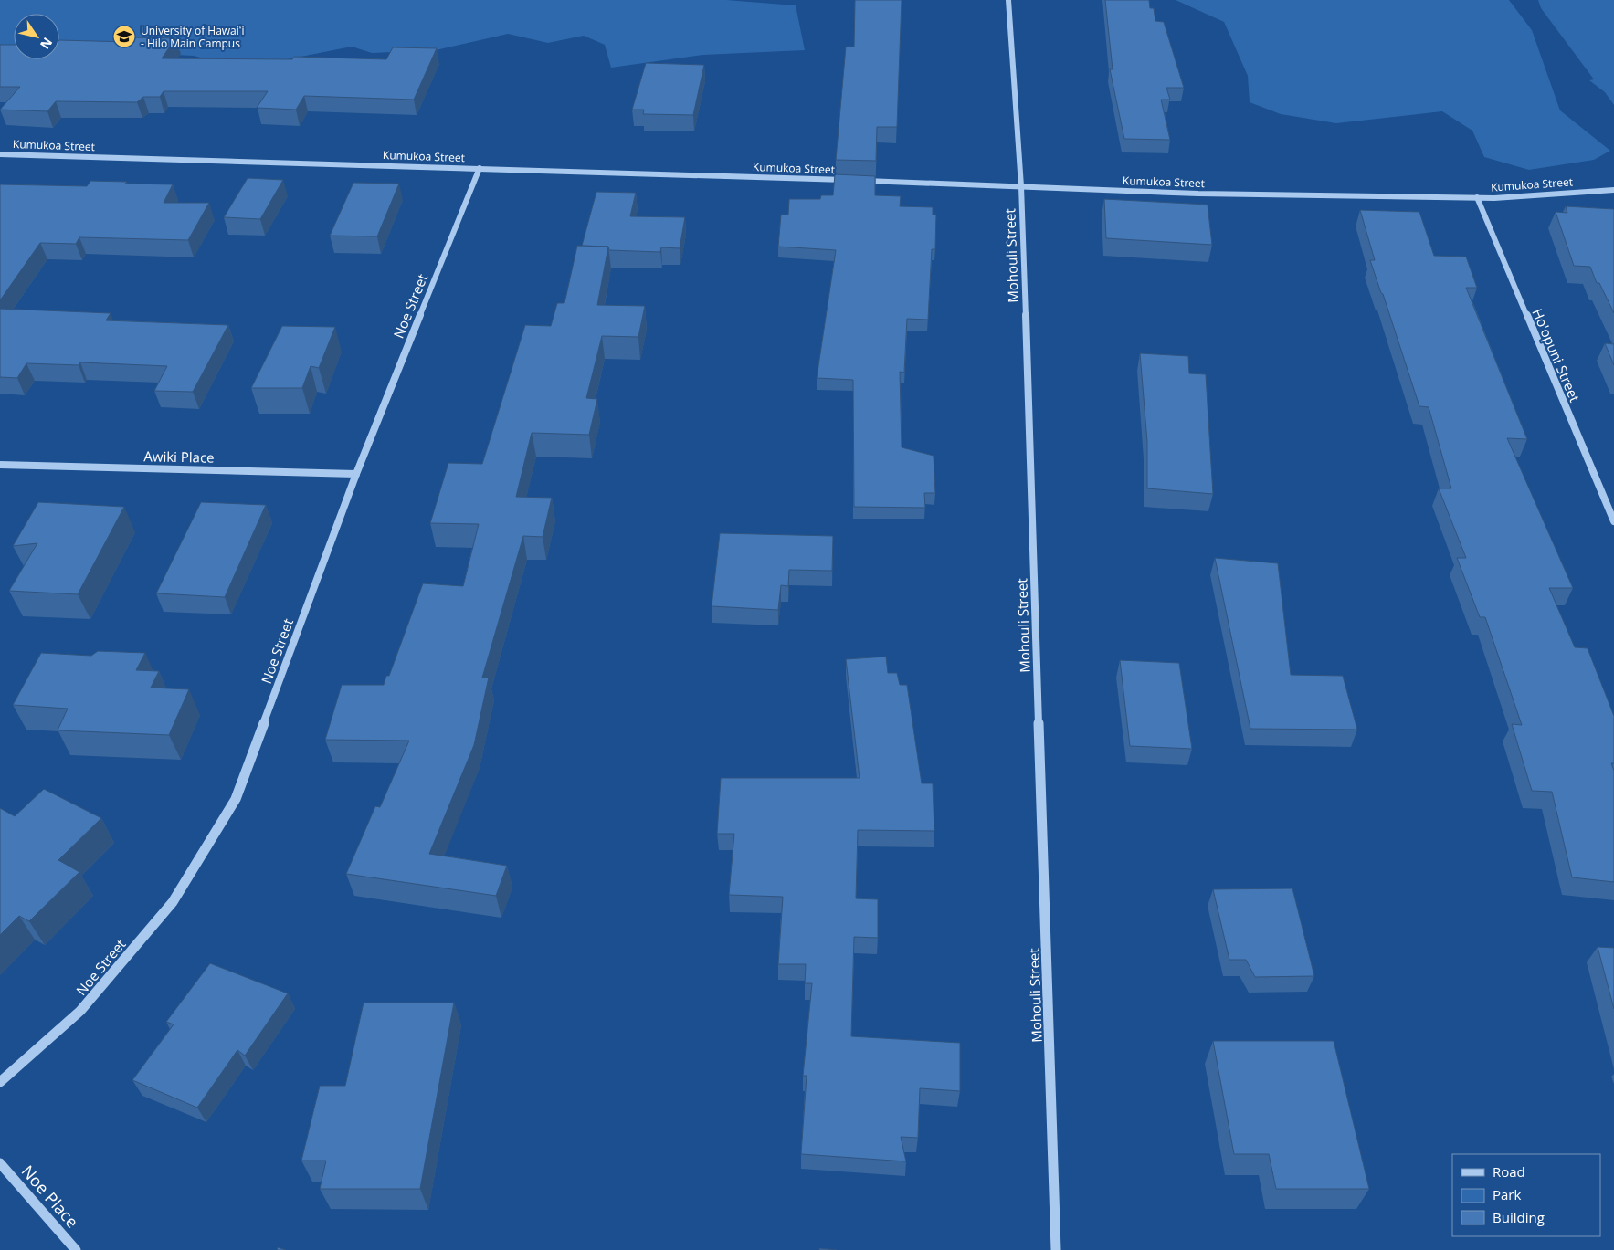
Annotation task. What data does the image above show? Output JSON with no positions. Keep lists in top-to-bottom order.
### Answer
{
  "streets": {
    "street": [
      "Kumukoa Street",
      "Mohouli Street",
      "Noe Street",
      "Ho'opuni Street",
      "Awiki Place",
      "Noe Place"
    ]
  },
  "crossings": [
    ["Kumukoa Street", "Mohouli Street"],
    ["Kumukoa Street", "Noe Street"],
    ["Kumukoa Street", "Ho'opuni Street"],
    ["Noe Street", "Awiki Place"]
  ],
  "places": {
    "school or university": ["University of Hawaiʻi - Hilo Main Campus"]
  },
  "legend": ["Road", "Park", "Building"],
  "north": "bottom right"
}
